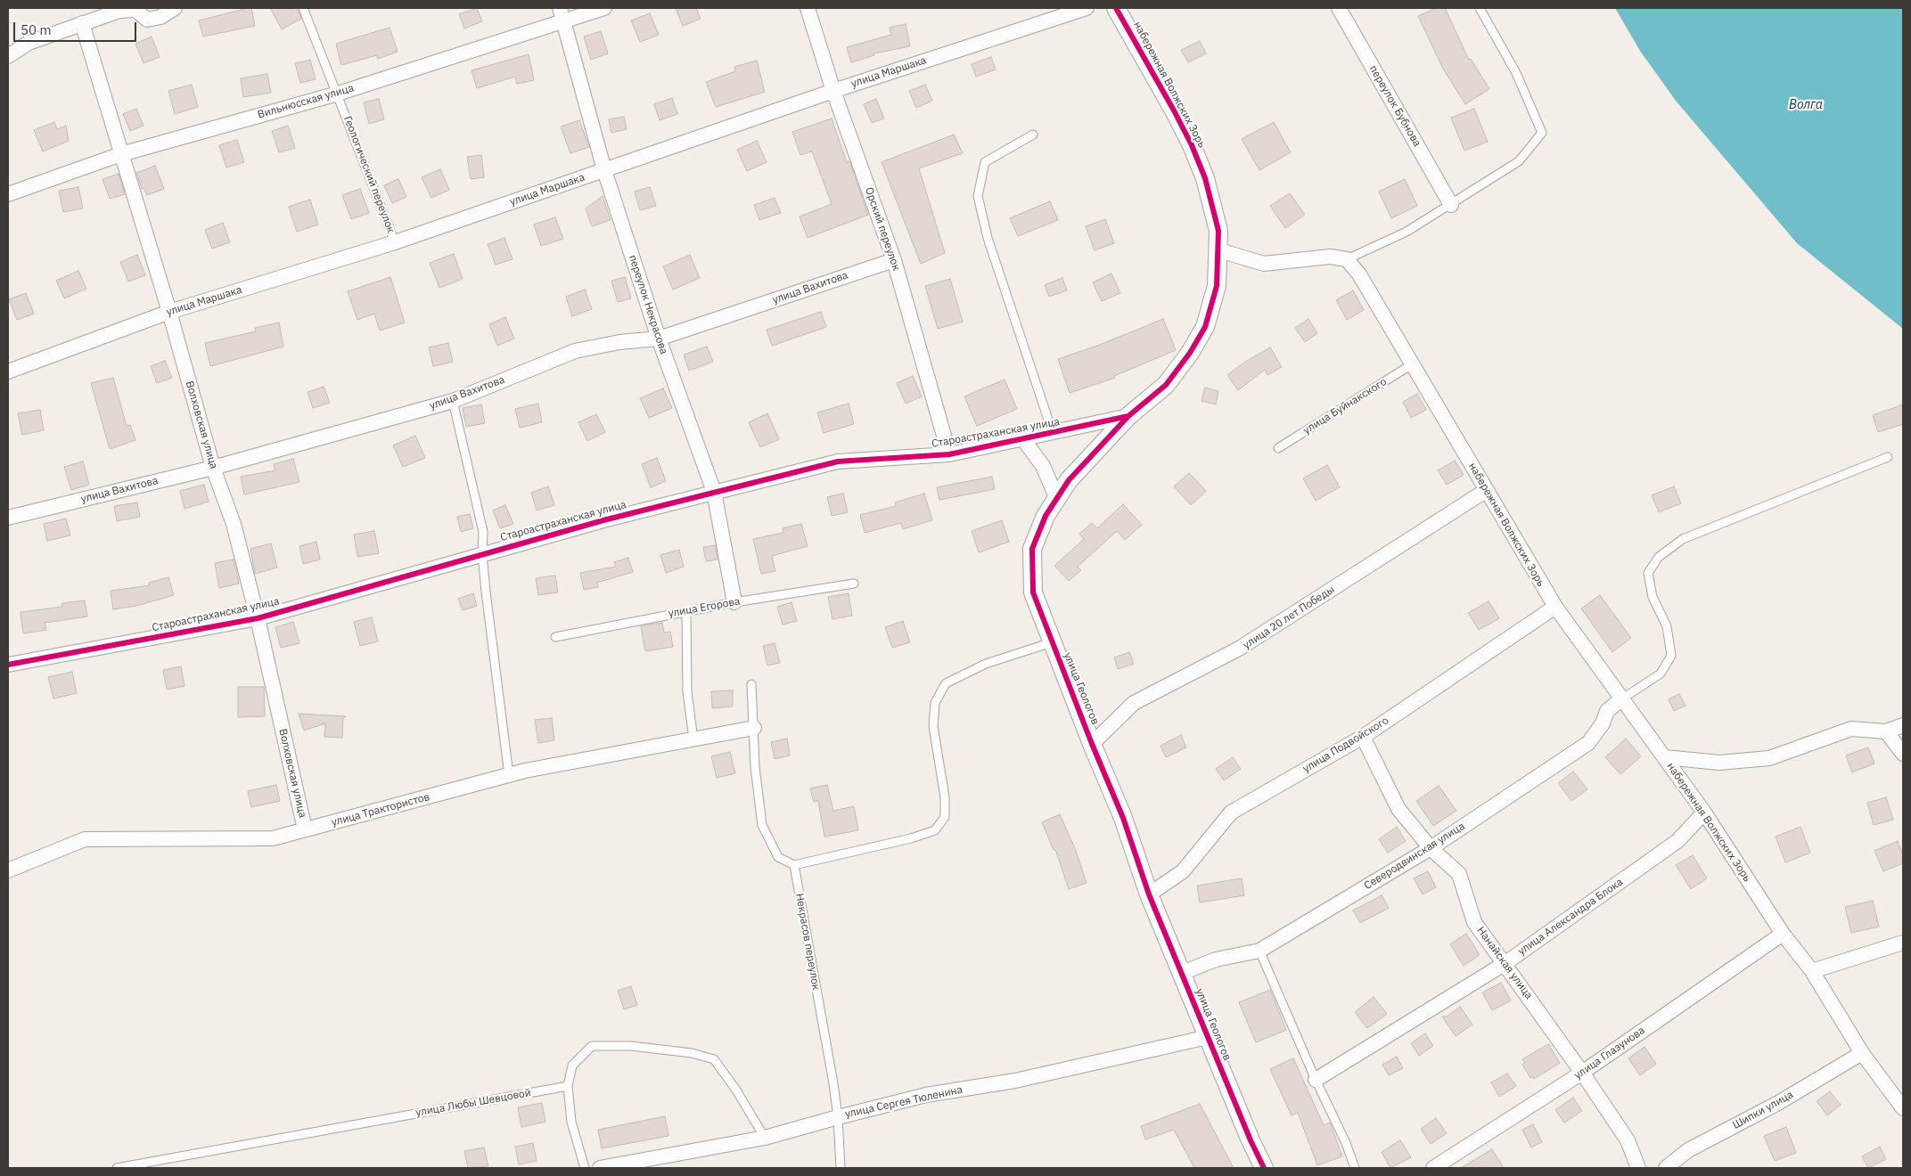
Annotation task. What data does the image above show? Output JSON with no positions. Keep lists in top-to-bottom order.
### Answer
{
  "streets": {
    "street": [
      "улица Маршака",
      "набережная Волжских Зорь",
      "Вильнюсская улица",
      "переулок Бубнова",
      "Орский переулок",
      "улица Вахитова",
      "переулок Некрасова",
      "Волховская улица",
      "Староастраханская улица",
      "улица 20 лет Победы",
      "улица Геологов",
      "улица Подвойского",
      "улица Трактористов",
      "Северодвинская улица",
      "улица Александра Блока",
      "Нанайская улица",
      "улица Глазунова",
      "улица Сергея Тюленина",
      "Шипки улица"
    ],
    "lane": [
      "Геологический переулок",
      "улица Буйнакского",
      "улица Егорова",
      "Некрасов переулок",
      "улица Любы Шевцовой"
    ]
  },
  "crossings": [
    ["улица Маршака", "Геологический переулок"],
    ["улица Маршака", "Орский переулок"],
    ["улица Маршака", "переулок Некрасова"],
    ["улица Маршака", "Волховская улица"],
    ["набережная Волжских Зорь", "улица Буйнакского"],
    ["набережная Волжских Зорь", "улица 20 лет Победы"],
    ["набережная Волжских Зорь", "улица Геологов"],
    ["набережная Волжских Зорь", "улица Подвойского"],
    ["набережная Волжских Зорь", "Северодвинская улица"],
    ["набережная Волжских Зорь", "улица Александра Блока"],
    ["набережная Волжских Зорь", "улица Глазунова"],
    ["набережная Волжских Зорь", "Шипки улица"],
    ["Вильнюсская улица", "Геологический переулок"],
    ["Вильнюсская улица", "переулок Некрасова"],
    ["Вильнюсская улица", "Волховская улица"],
    ["Орский переулок", "улица Вахитова"],
    ["Орский переулок", "Староастраханская улица"],
    ["улица Вахитова", "переулок Некрасова"],
    ["улица Вахитова", "Волховская улица"],
    ["переулок Некрасова", "Староастраханская улица"],
    ["переулок Некрасова", "улица Егорова"],
    ["Волховская улица", "Староастраханская улица"],
    ["Волховская улица", "улица Трактористов"],
    ["Староастраханская улица", "улица Геологов"],
    ["улица 20 лет Победы", "улица Геологов"],
    ["улица Геологов", "улица Подвойского"],
    ["улица Геологов", "Северодвинская улица"],
    ["улица Геологов", "улица Сергея Тюленина"],
    ["улица Подвойского", "Нанайская улица"],
    ["Северодвинская улица", "Нанайская улица"],
    ["улица Александра Блока", "Нанайская улица"],
    ["Некрасов переулок", "улица Сергея Тюленина"],
    ["Нанайская улица", "улица Глазунова"]
  ],
  "water": ["Волга"],
  "scale_bar": "50 m"
}
